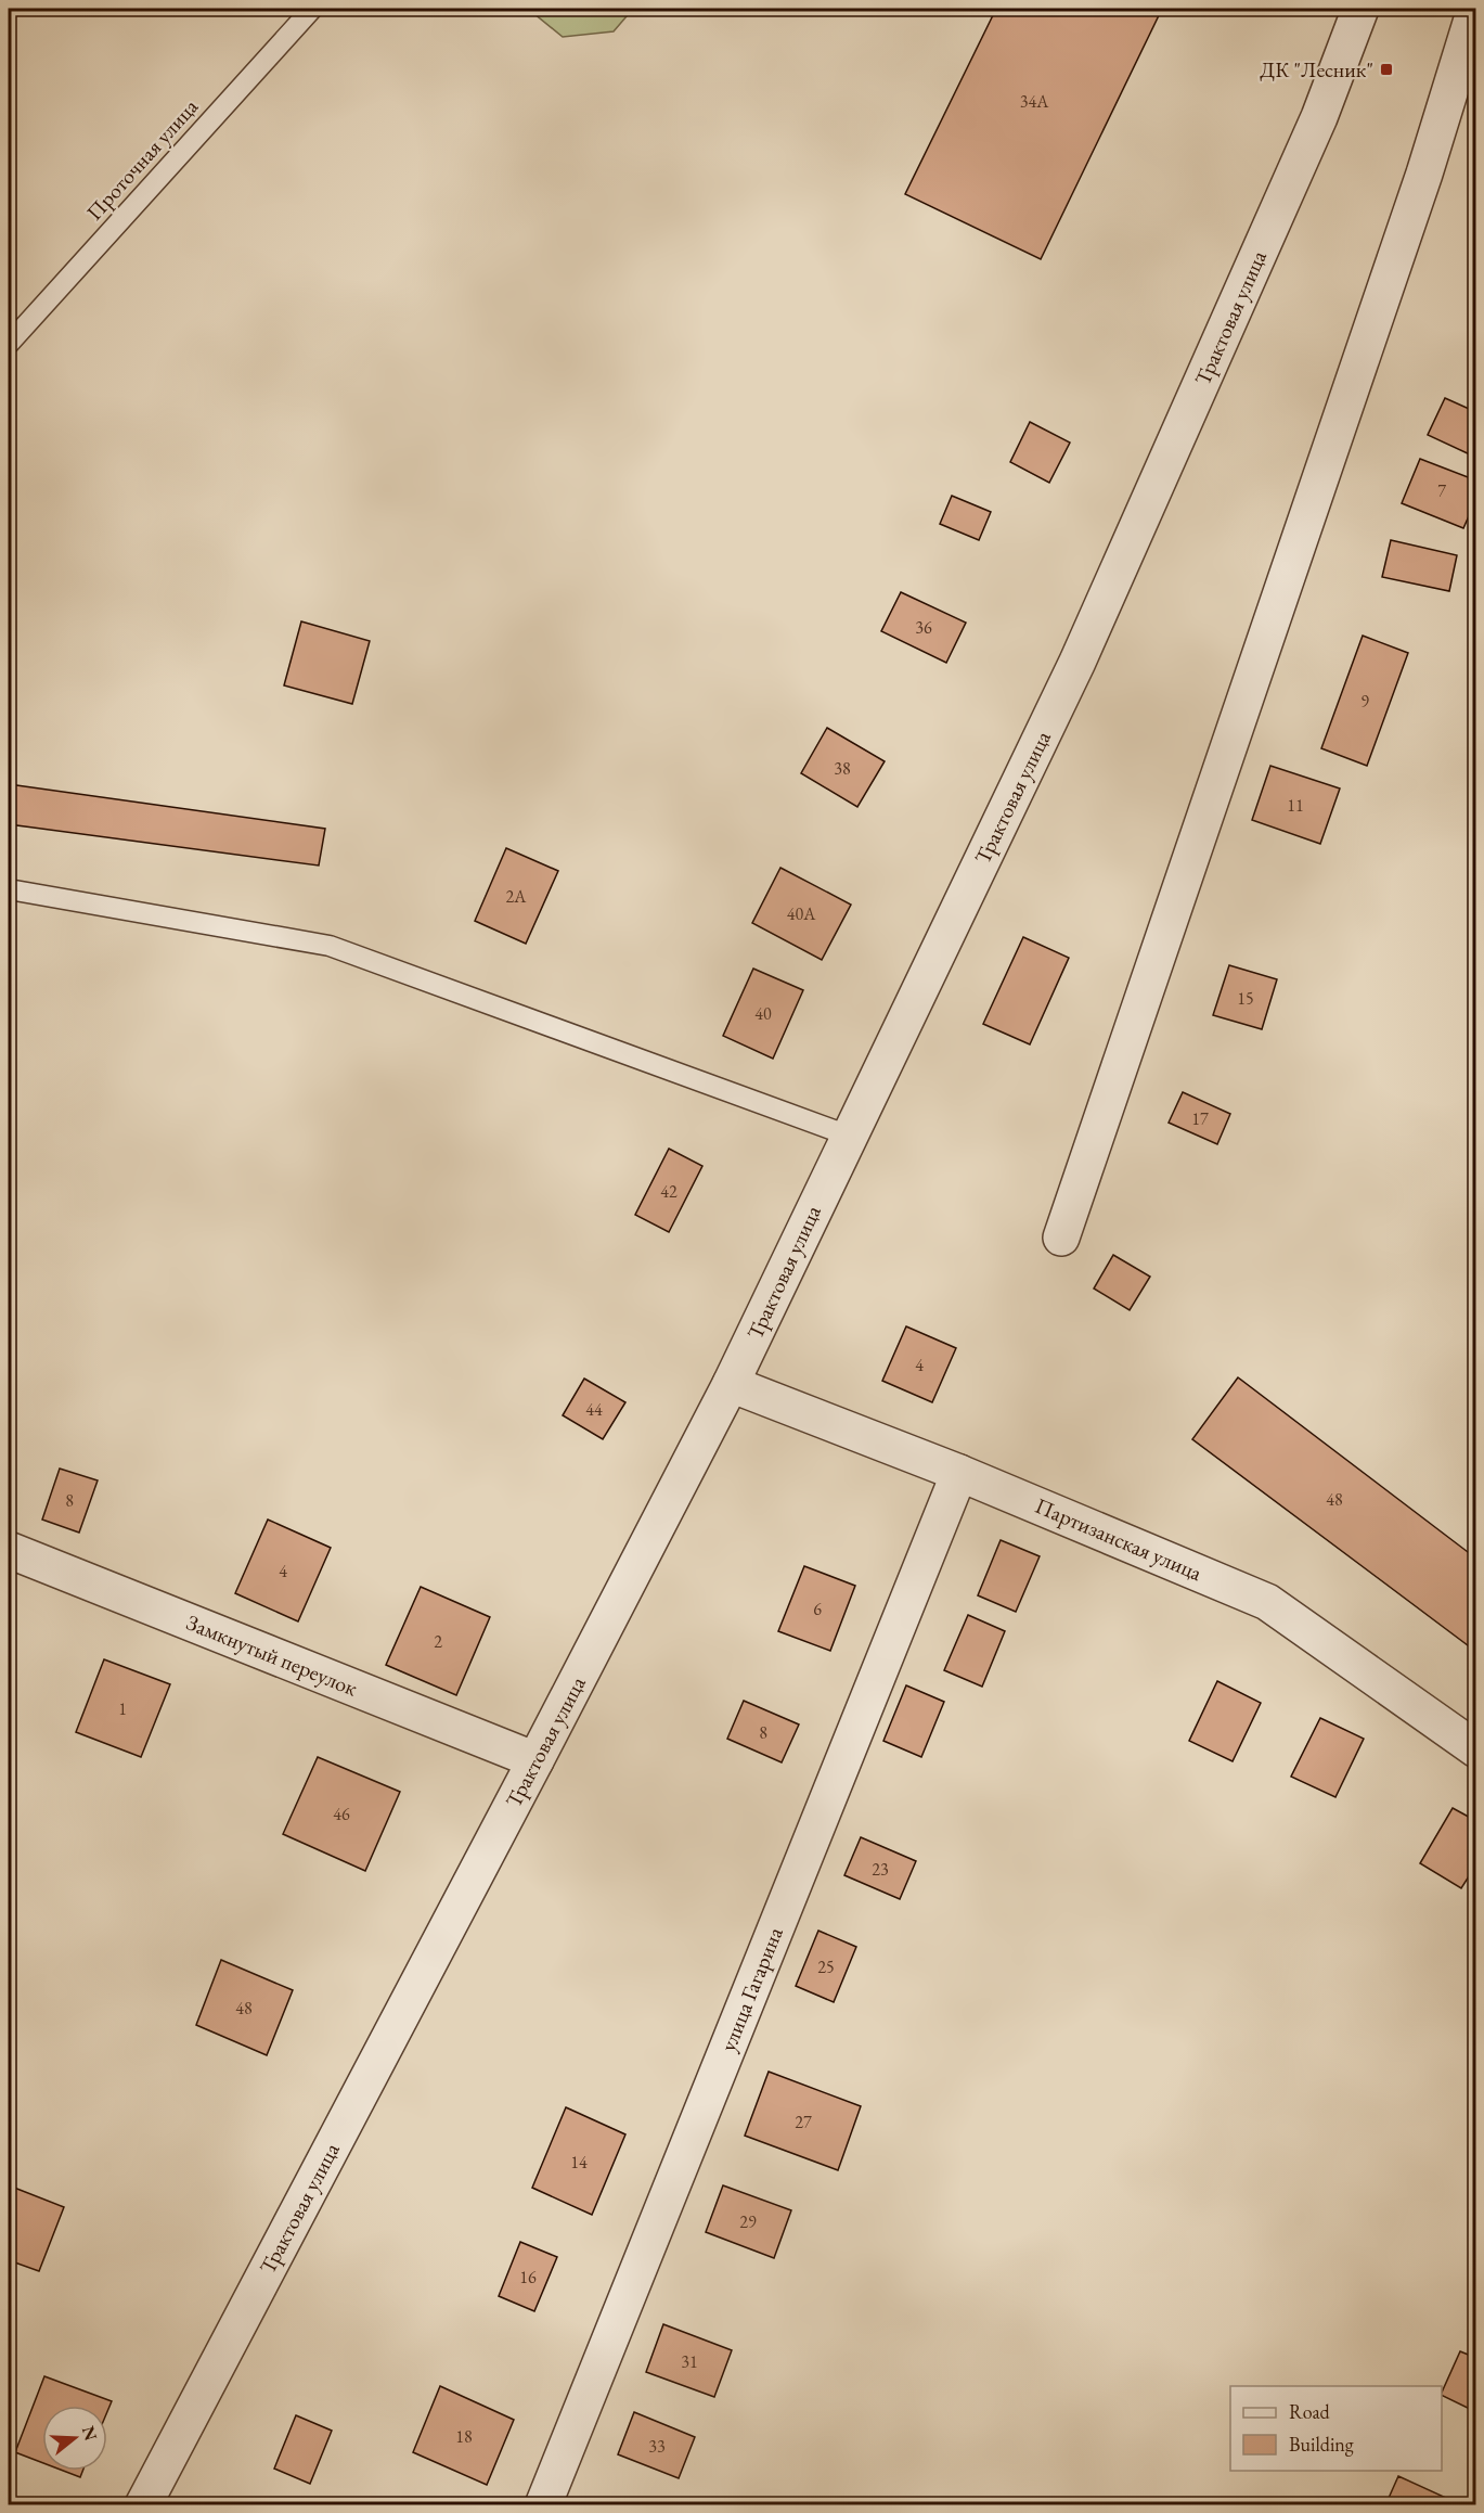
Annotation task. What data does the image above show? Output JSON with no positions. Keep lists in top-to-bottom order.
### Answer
{
  "streets": {
    "street": [
      "Трактовая улица",
      "Партизанская улица",
      "Замкнутый переулок",
      "улица Гагарина"
    ],
    "lane": ["Проточная улица"]
  },
  "crossings": [
    ["Трактовая улица", "Партизанская улица"],
    ["Трактовая улица", "Замкнутый переулок"],
    ["Партизанская улица", "улица Гагарина"]
  ],
  "places": {
    "transit": ["ДК \"Лесник\""]
  },
  "house_numbers": [
    "34А",
    "7",
    "36",
    "9",
    "38",
    "11",
    "2А",
    "40А",
    "15",
    "40",
    "17",
    "42",
    "4",
    "44",
    "48",
    "8",
    "4",
    "6",
    "2",
    "1",
    "8",
    "46",
    "23",
    "25",
    "48",
    "27",
    "14",
    "29",
    "16",
    "31",
    "18",
    "33"
  ],
  "legend": ["Road", "Building"],
  "north": "right"
}
